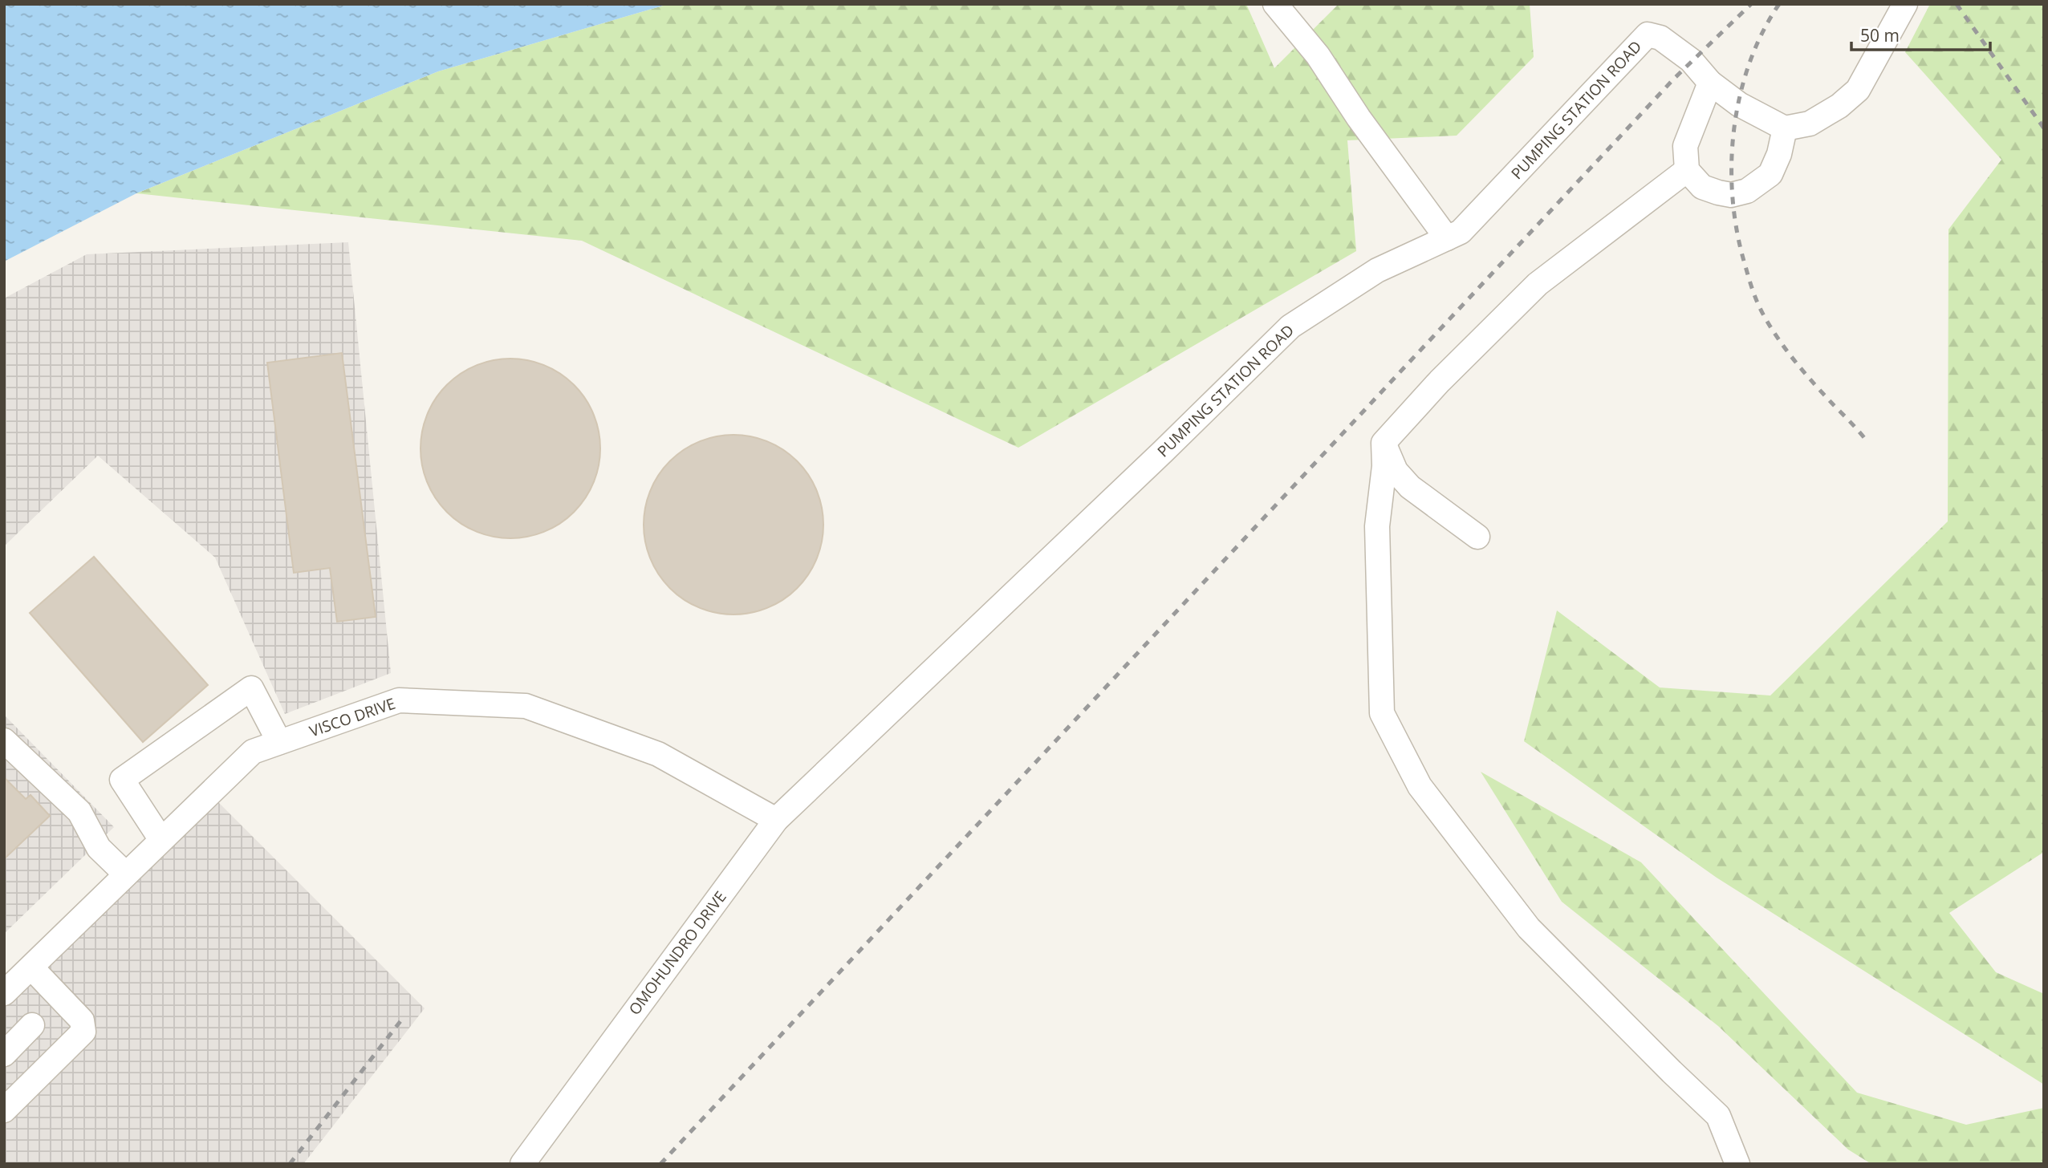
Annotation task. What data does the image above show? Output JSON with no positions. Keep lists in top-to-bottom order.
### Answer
{
  "streets": {
    "street": ["PUMPING STATION ROAD", "VISCO DRIVE", "OMOHUNDRO DRIVE"]
  },
  "crossings": [
    ["PUMPING STATION ROAD", "OMOHUNDRO DRIVE"],
    ["VISCO DRIVE", "OMOHUNDRO DRIVE"]
  ],
  "scale_bar": "50 m"
}
